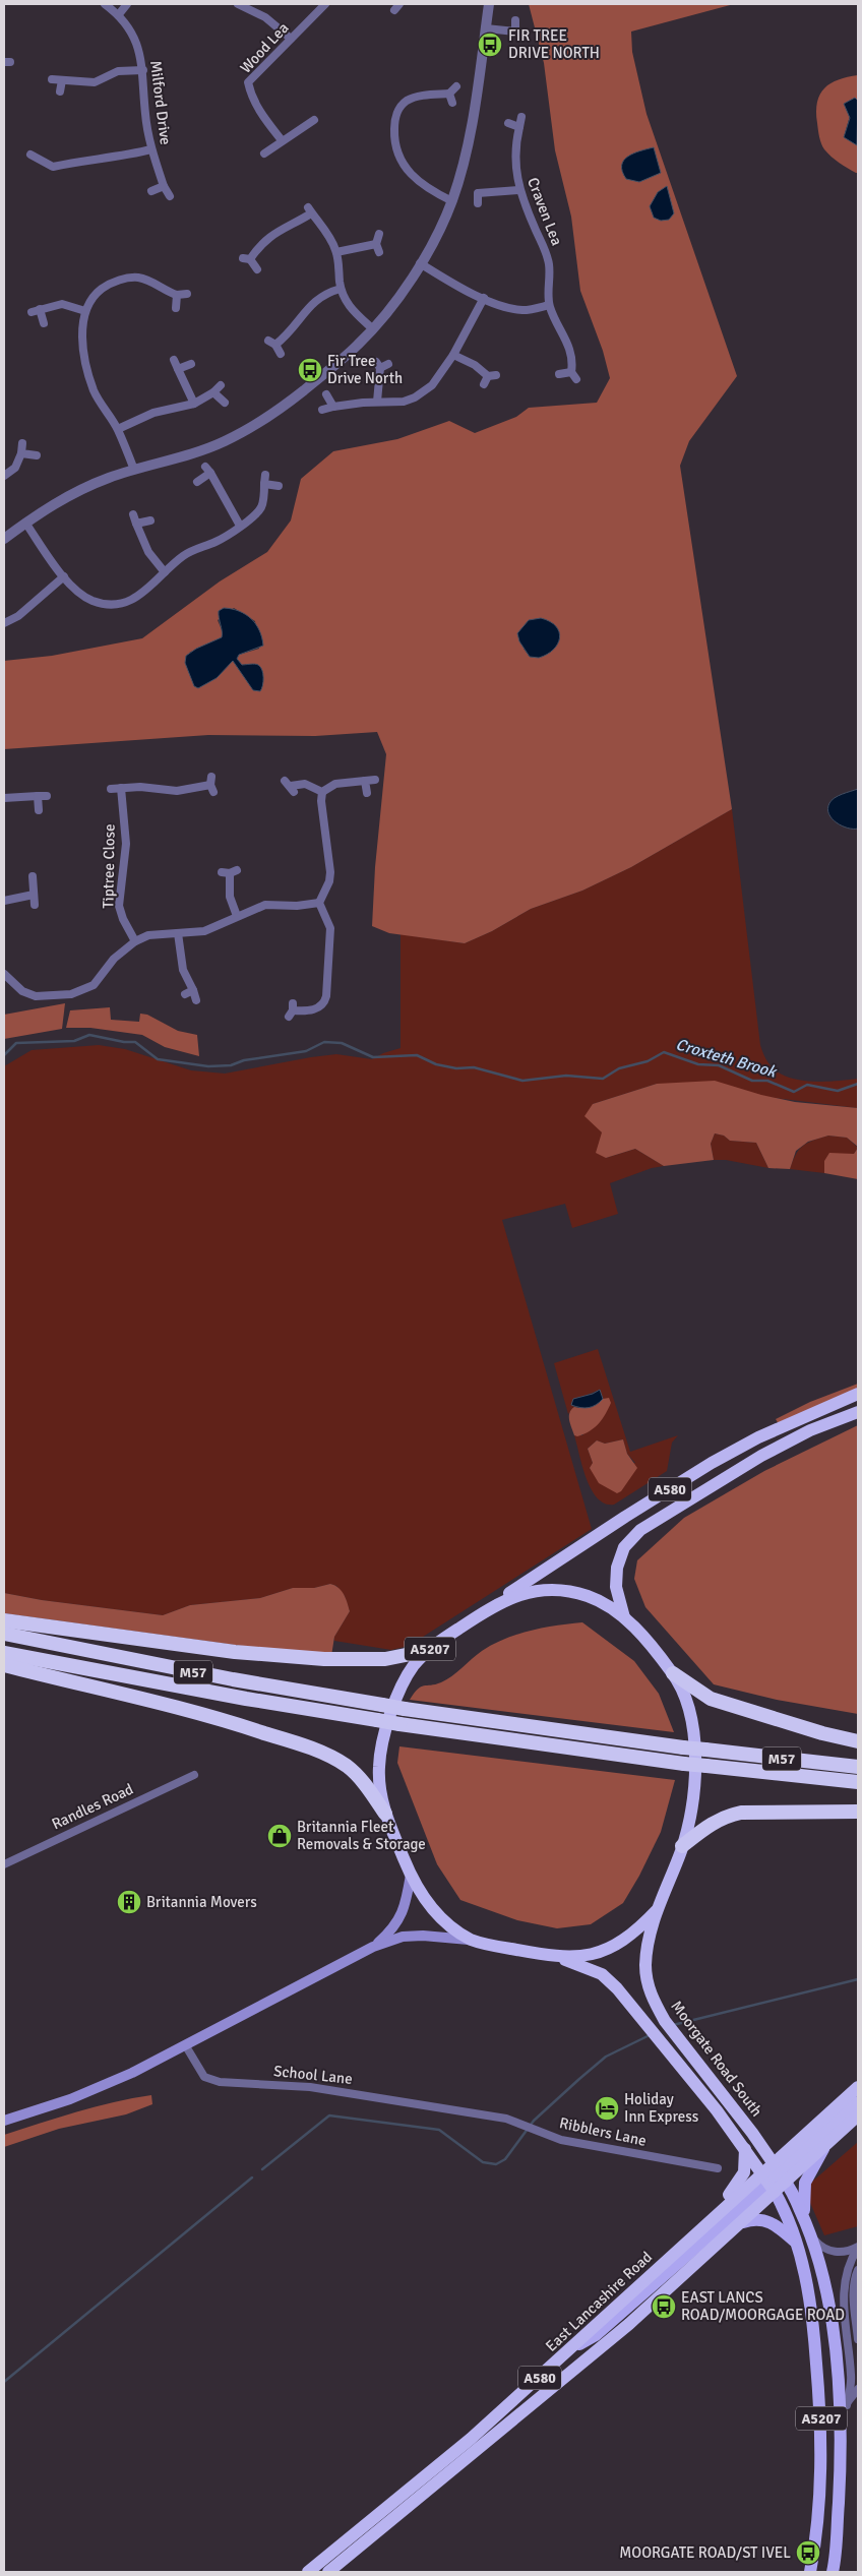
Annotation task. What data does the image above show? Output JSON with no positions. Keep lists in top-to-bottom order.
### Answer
{
  "streets": {
    "highway": [
      "A580",
      "A5207",
      "M57",
      "Moorgate Road South",
      "East Lancashire Road"
    ],
    "street": [
      "Wood Lea",
      "Milford Drive",
      "Craven Lea",
      "Tiptree Close",
      "Randles Road",
      "School Lane",
      "Ribblers Lane"
    ]
  },
  "crossings": [
    ["A580", "A5207"],
    ["A5207", "Moorgate Road South"],
    ["A5207", "East Lancashire Road"],
    ["Moorgate Road South", "East Lancashire Road"],
    ["School Lane", "Ribblers Lane"]
  ],
  "water": ["Croxteth Brook"],
  "places": {
    "bus stop": [
      "FIR TREE DRIVE NORTH",
      "Fir Tree Drive North",
      "EAST LANCS ROAD/MOORGAGE ROAD",
      "MOORGATE ROAD/ST IVEL"
    ],
    "shop": ["Britannia Fleet Removals & Storage"],
    "building": ["Britannia Movers"],
    "hotel": ["Holiday Inn Express"]
  }
}
